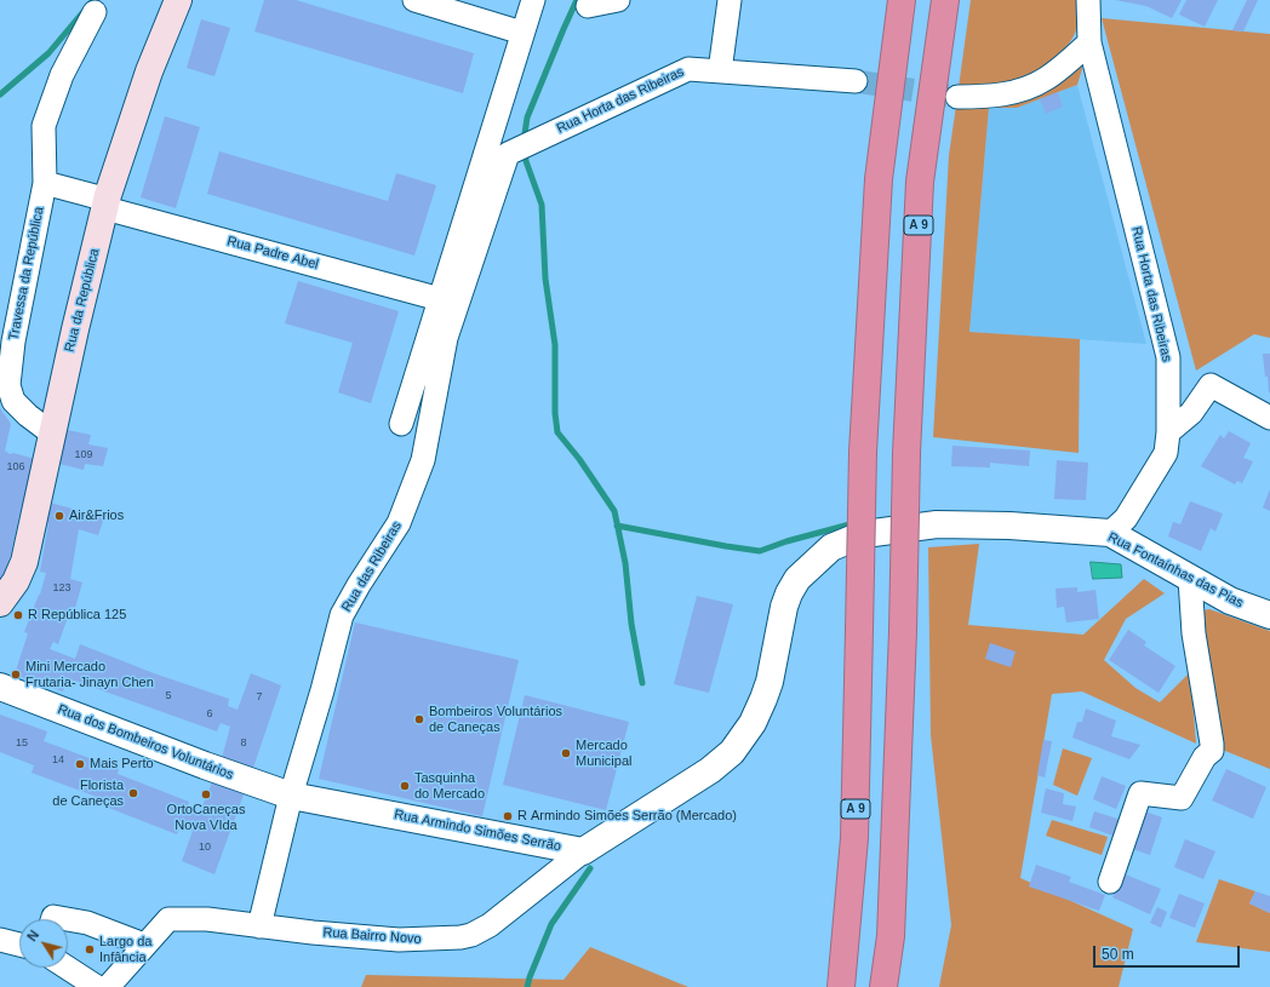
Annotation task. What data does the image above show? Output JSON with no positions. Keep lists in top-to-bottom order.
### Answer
{
  "streets": {
    "highway": ["A 9"],
    "main road": ["Rua da República"],
    "street": [
      "Rua Horta das Ribeiras",
      "Rua Padre Abel",
      "Travessa da República",
      "Rua das Ribeiras",
      "Rua Fontaínhas das Pias",
      "Rua dos Bombeiros Voluntários",
      "Rua Armindo Simões Serrão",
      "Rua Bairro Novo"
    ]
  },
  "crossings": [
    ["Rua Horta das Ribeiras", "Rua das Ribeiras"],
    ["Rua Horta das Ribeiras", "Rua Fontaínhas das Pias"],
    ["Rua Padre Abel", "Rua da República"],
    ["Travessa da República", "Rua da República"],
    ["Rua das Ribeiras", "Rua dos Bombeiros Voluntários"],
    ["Rua das Ribeiras", "Rua Armindo Simões Serrão"],
    ["Rua das Ribeiras", "Rua Bairro Novo"],
    ["Rua Fontaínhas das Pias", "Rua Armindo Simões Serrão"],
    ["Rua Fontaínhas das Pias", "Rua Bairro Novo"],
    ["Rua dos Bombeiros Voluntários", "Rua Armindo Simões Serrão"],
    ["Rua Armindo Simões Serrão", "Rua Bairro Novo"]
  ],
  "places": [
    "Air&Frios",
    "R República 125",
    "Mini Mercado Frutaria- Jinayn Chen",
    "Bombeiros Voluntários de Caneças",
    "Mercado Municipal",
    "Mais Perto",
    "Tasquinha do Mercado",
    "Florista de Caneças",
    "OrtoCaneças Nova VIda",
    "R Armindo Simões Serrão (Mercado)",
    "Largo da Infância"
  ],
  "house_numbers": [
    "109",
    "106",
    "123",
    "5",
    "7",
    "6",
    "15",
    "8",
    "14",
    "10"
  ],
  "scale_bar": "50 m",
  "north": "top left"
}
